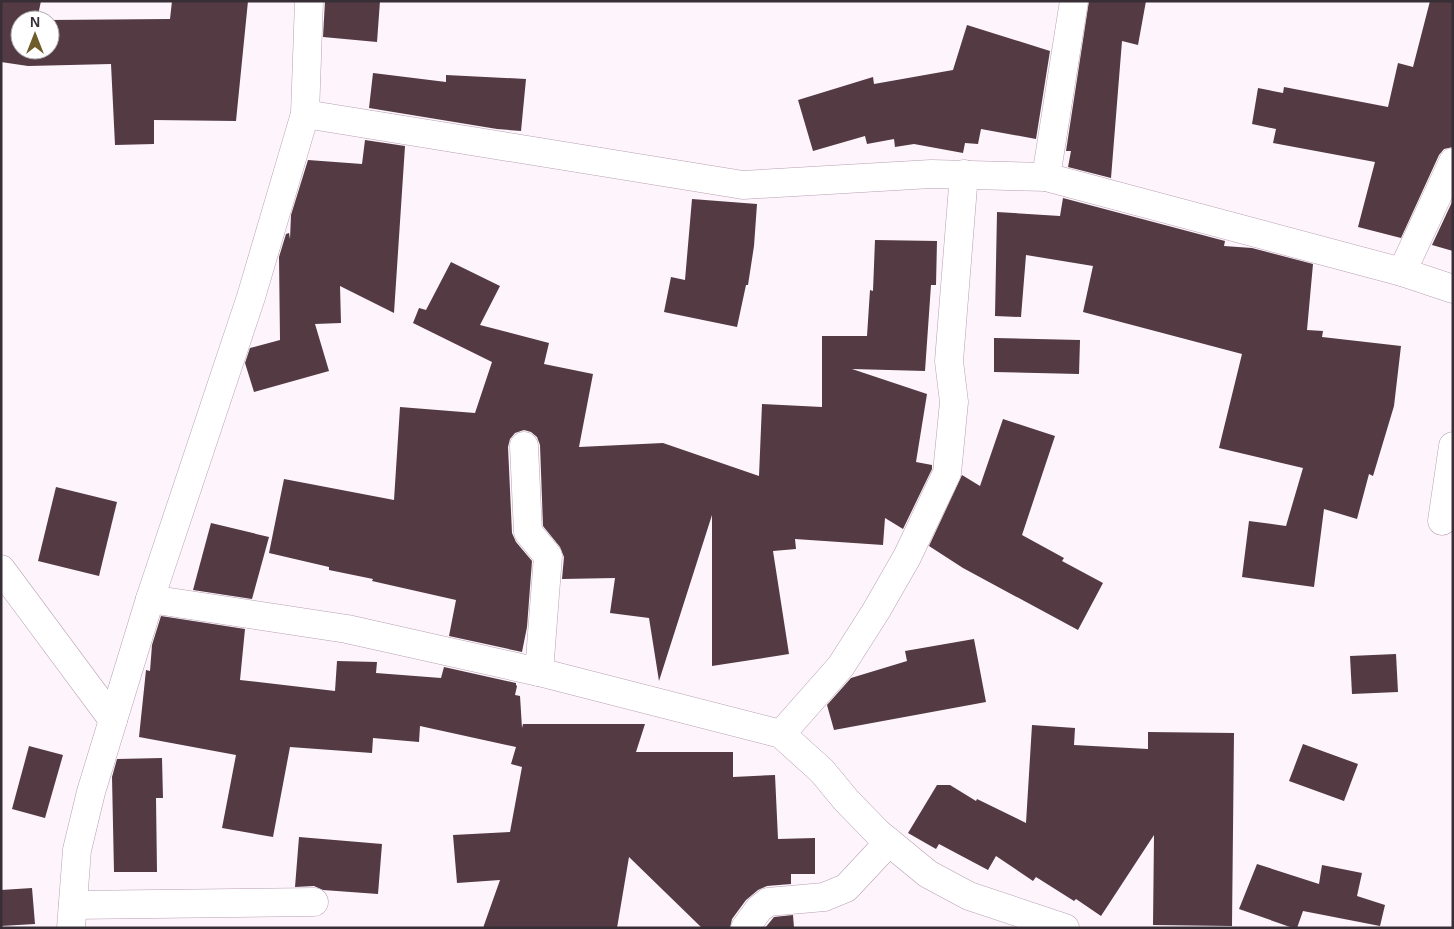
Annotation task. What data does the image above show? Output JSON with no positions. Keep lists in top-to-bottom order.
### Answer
{
  "north": "top"
}
